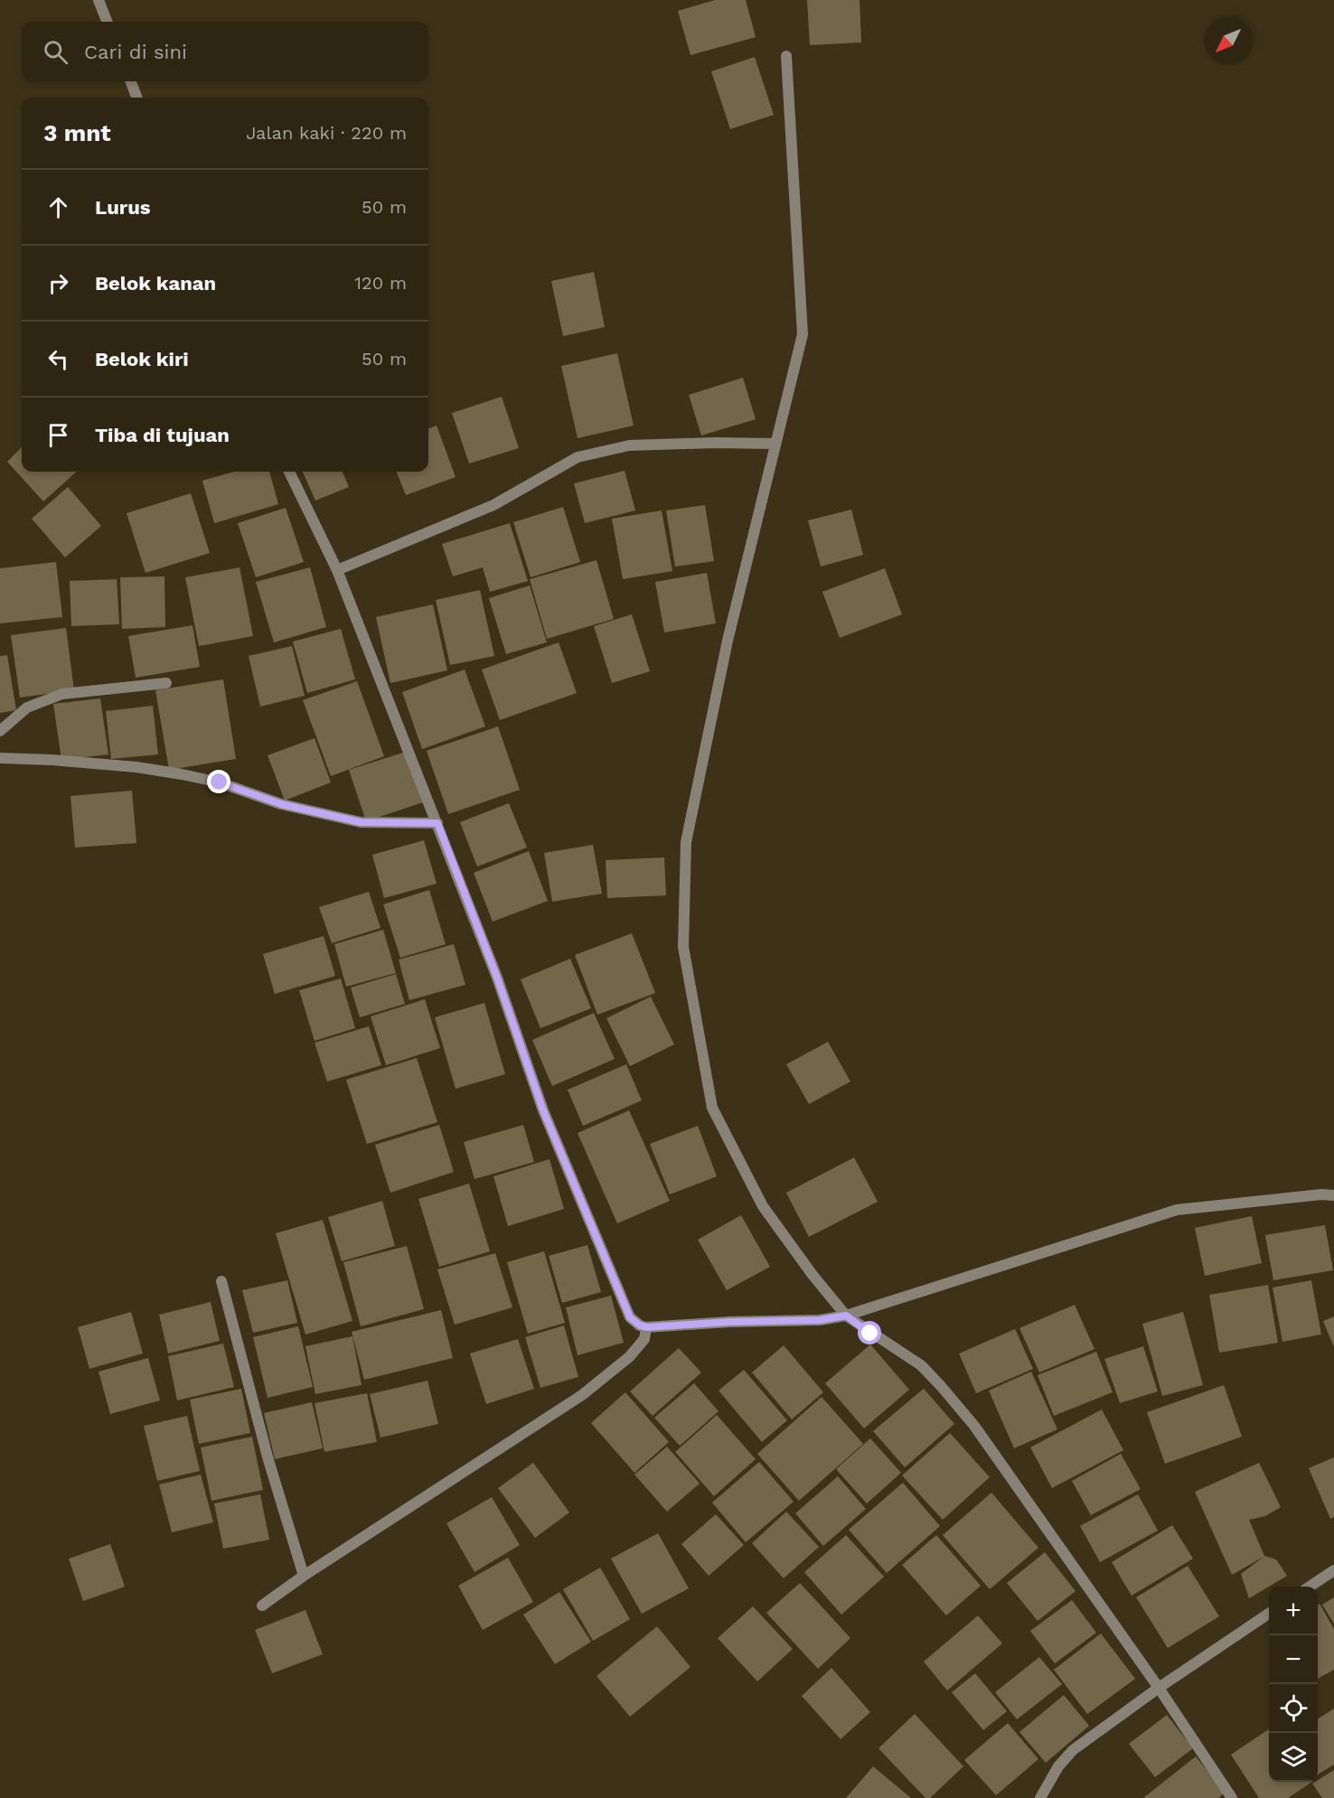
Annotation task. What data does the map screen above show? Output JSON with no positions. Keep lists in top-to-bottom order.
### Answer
{
  "north": "bottom left",
  "page": {
    "search": "Cari di sini",
    "heading": ["3 mnt", "Jalan kaki · 220 m"],
    "list": [
      ["Lurus", "50 m"],
      ["Belok kanan", "120 m"],
      ["Belok kiri", "50 m"],
      "Tiba di tujuan"
    ],
    "map_buttons": ["+", "−"]
  }
}
